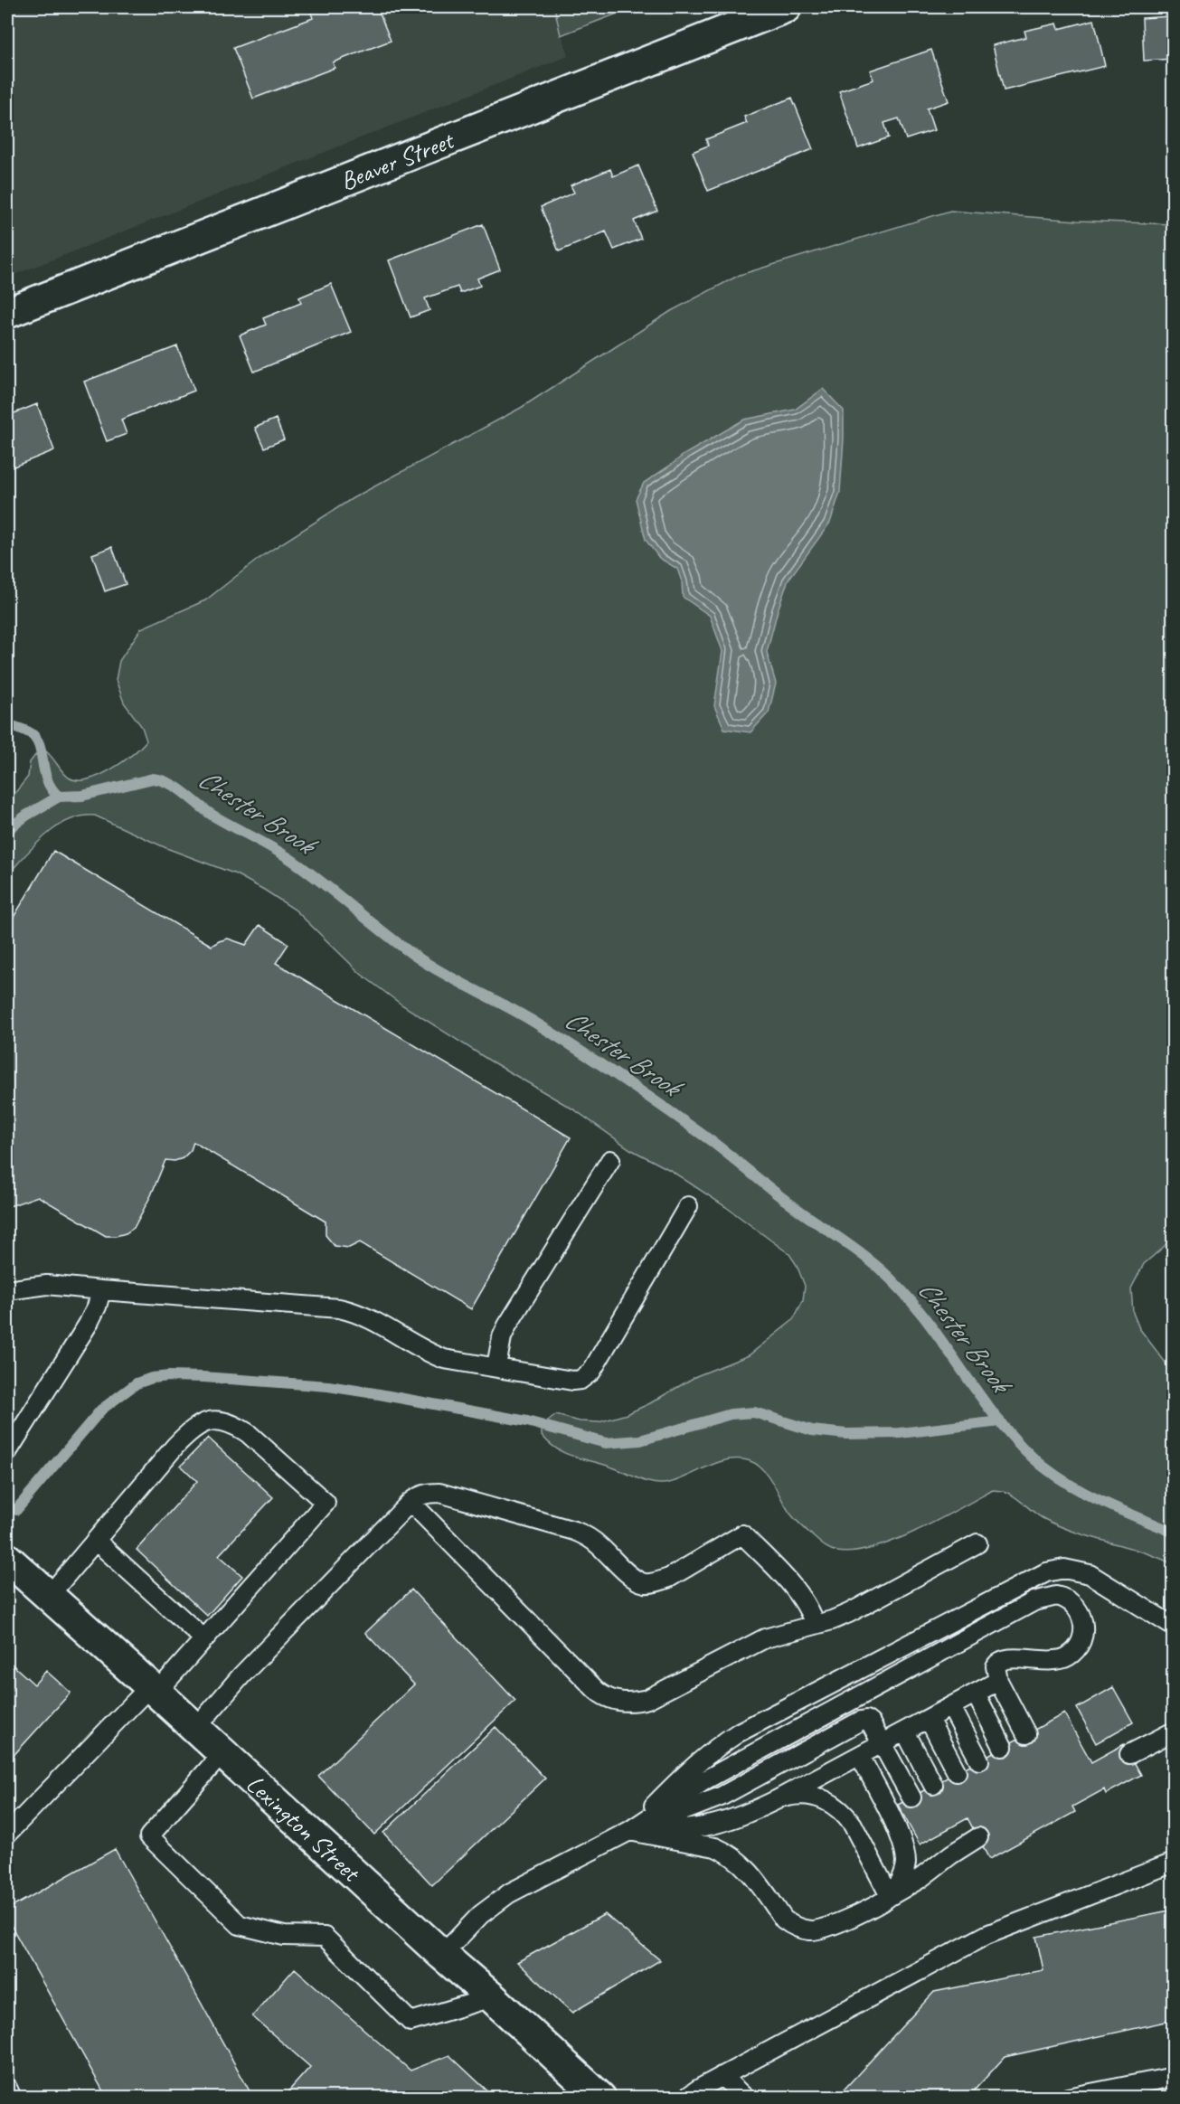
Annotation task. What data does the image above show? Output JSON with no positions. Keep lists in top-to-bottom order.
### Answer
{
  "streets": {
    "main road": ["Beaver Street", "Lexington Street"]
  },
  "water": ["Chester Brook"]
}
